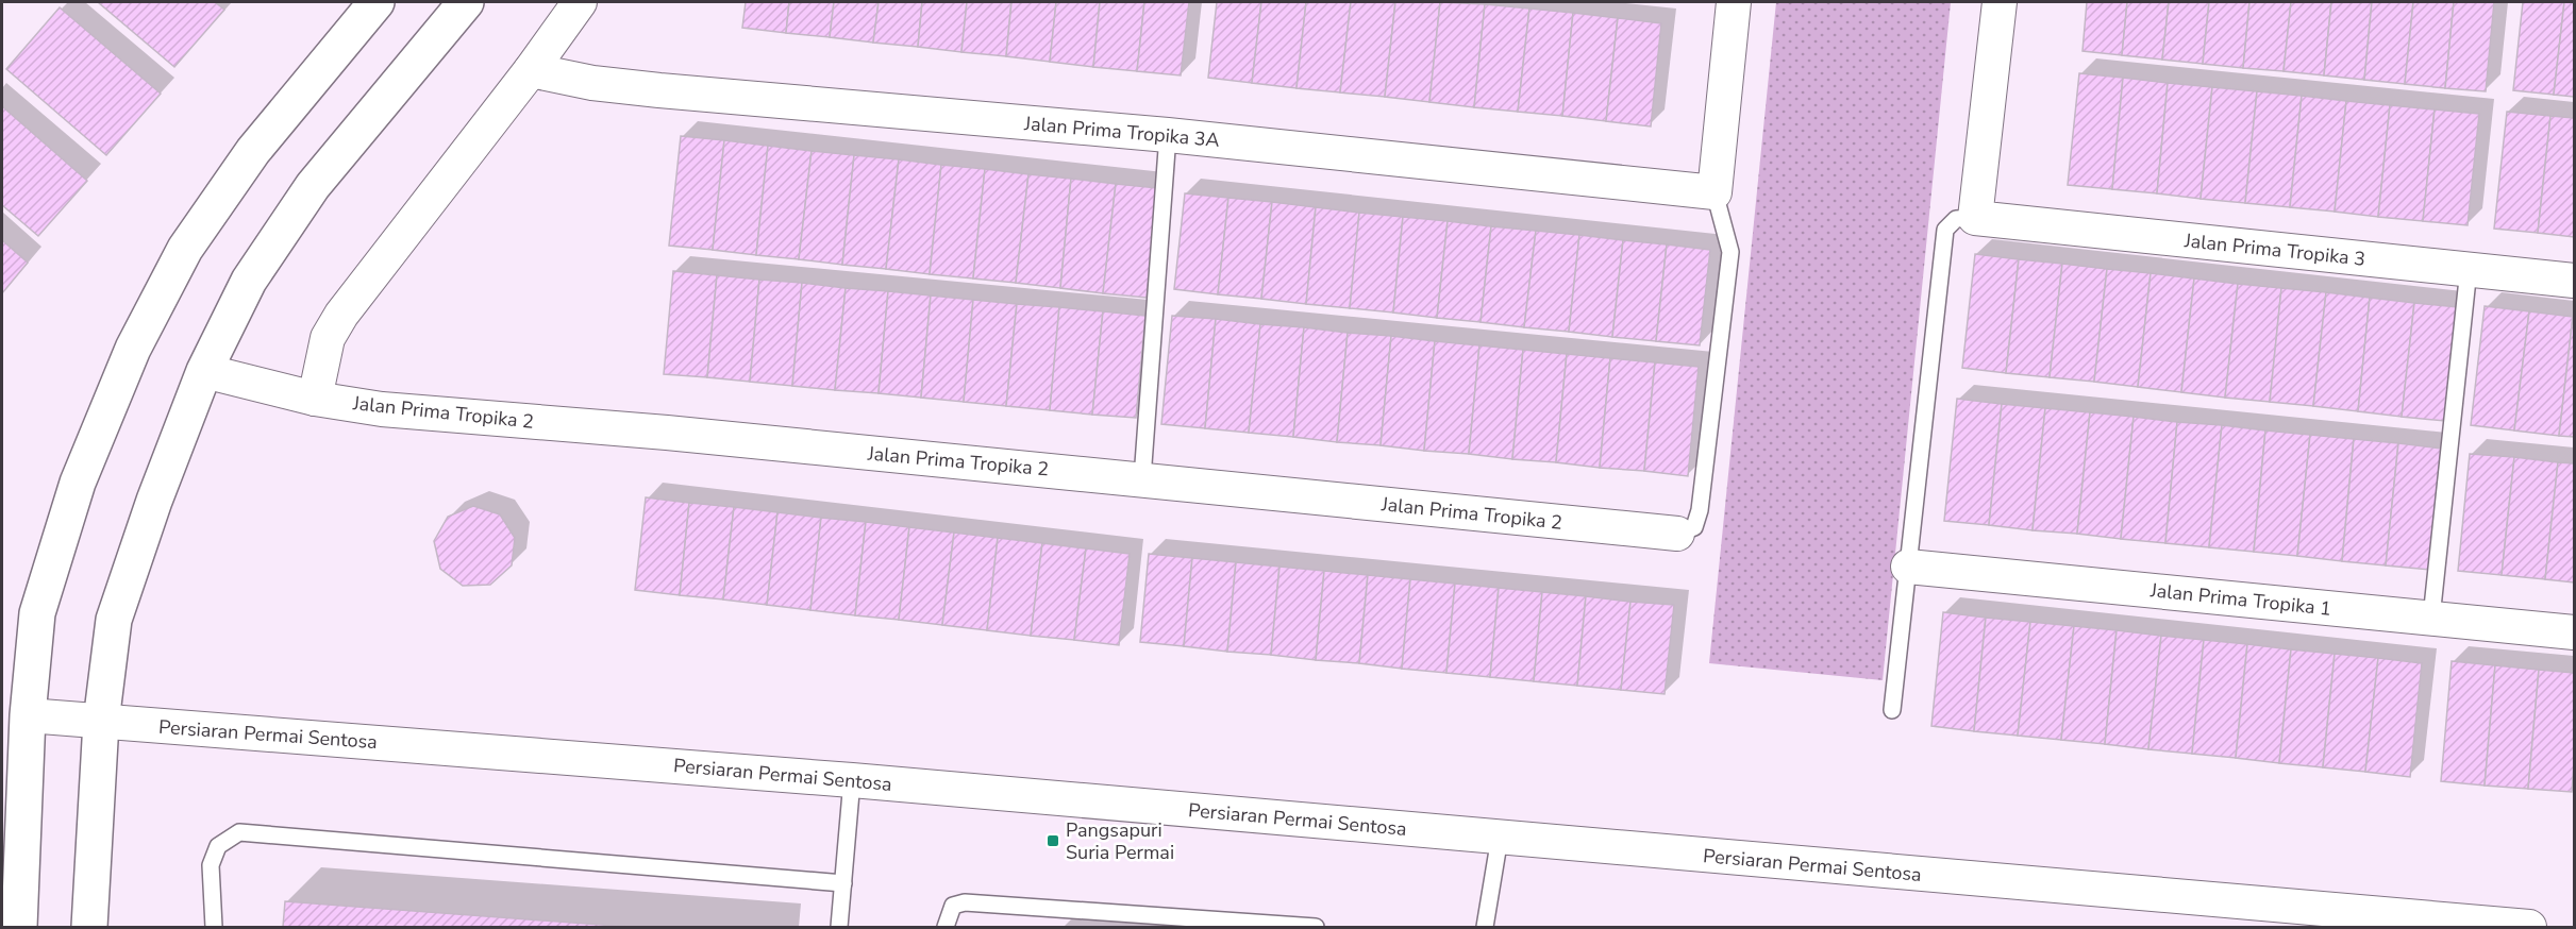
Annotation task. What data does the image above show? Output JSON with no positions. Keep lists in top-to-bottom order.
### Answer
{
  "streets": {
    "street": [
      "Jalan Prima Tropika 3A",
      "Jalan Prima Tropika 3",
      "Jalan Prima Tropika 2",
      "Jalan Prima Tropika 1",
      "Persiaran Permai Sentosa"
    ]
  },
  "places": {
    "transit": ["Pangsapuri Suria Permai"]
  }
}
